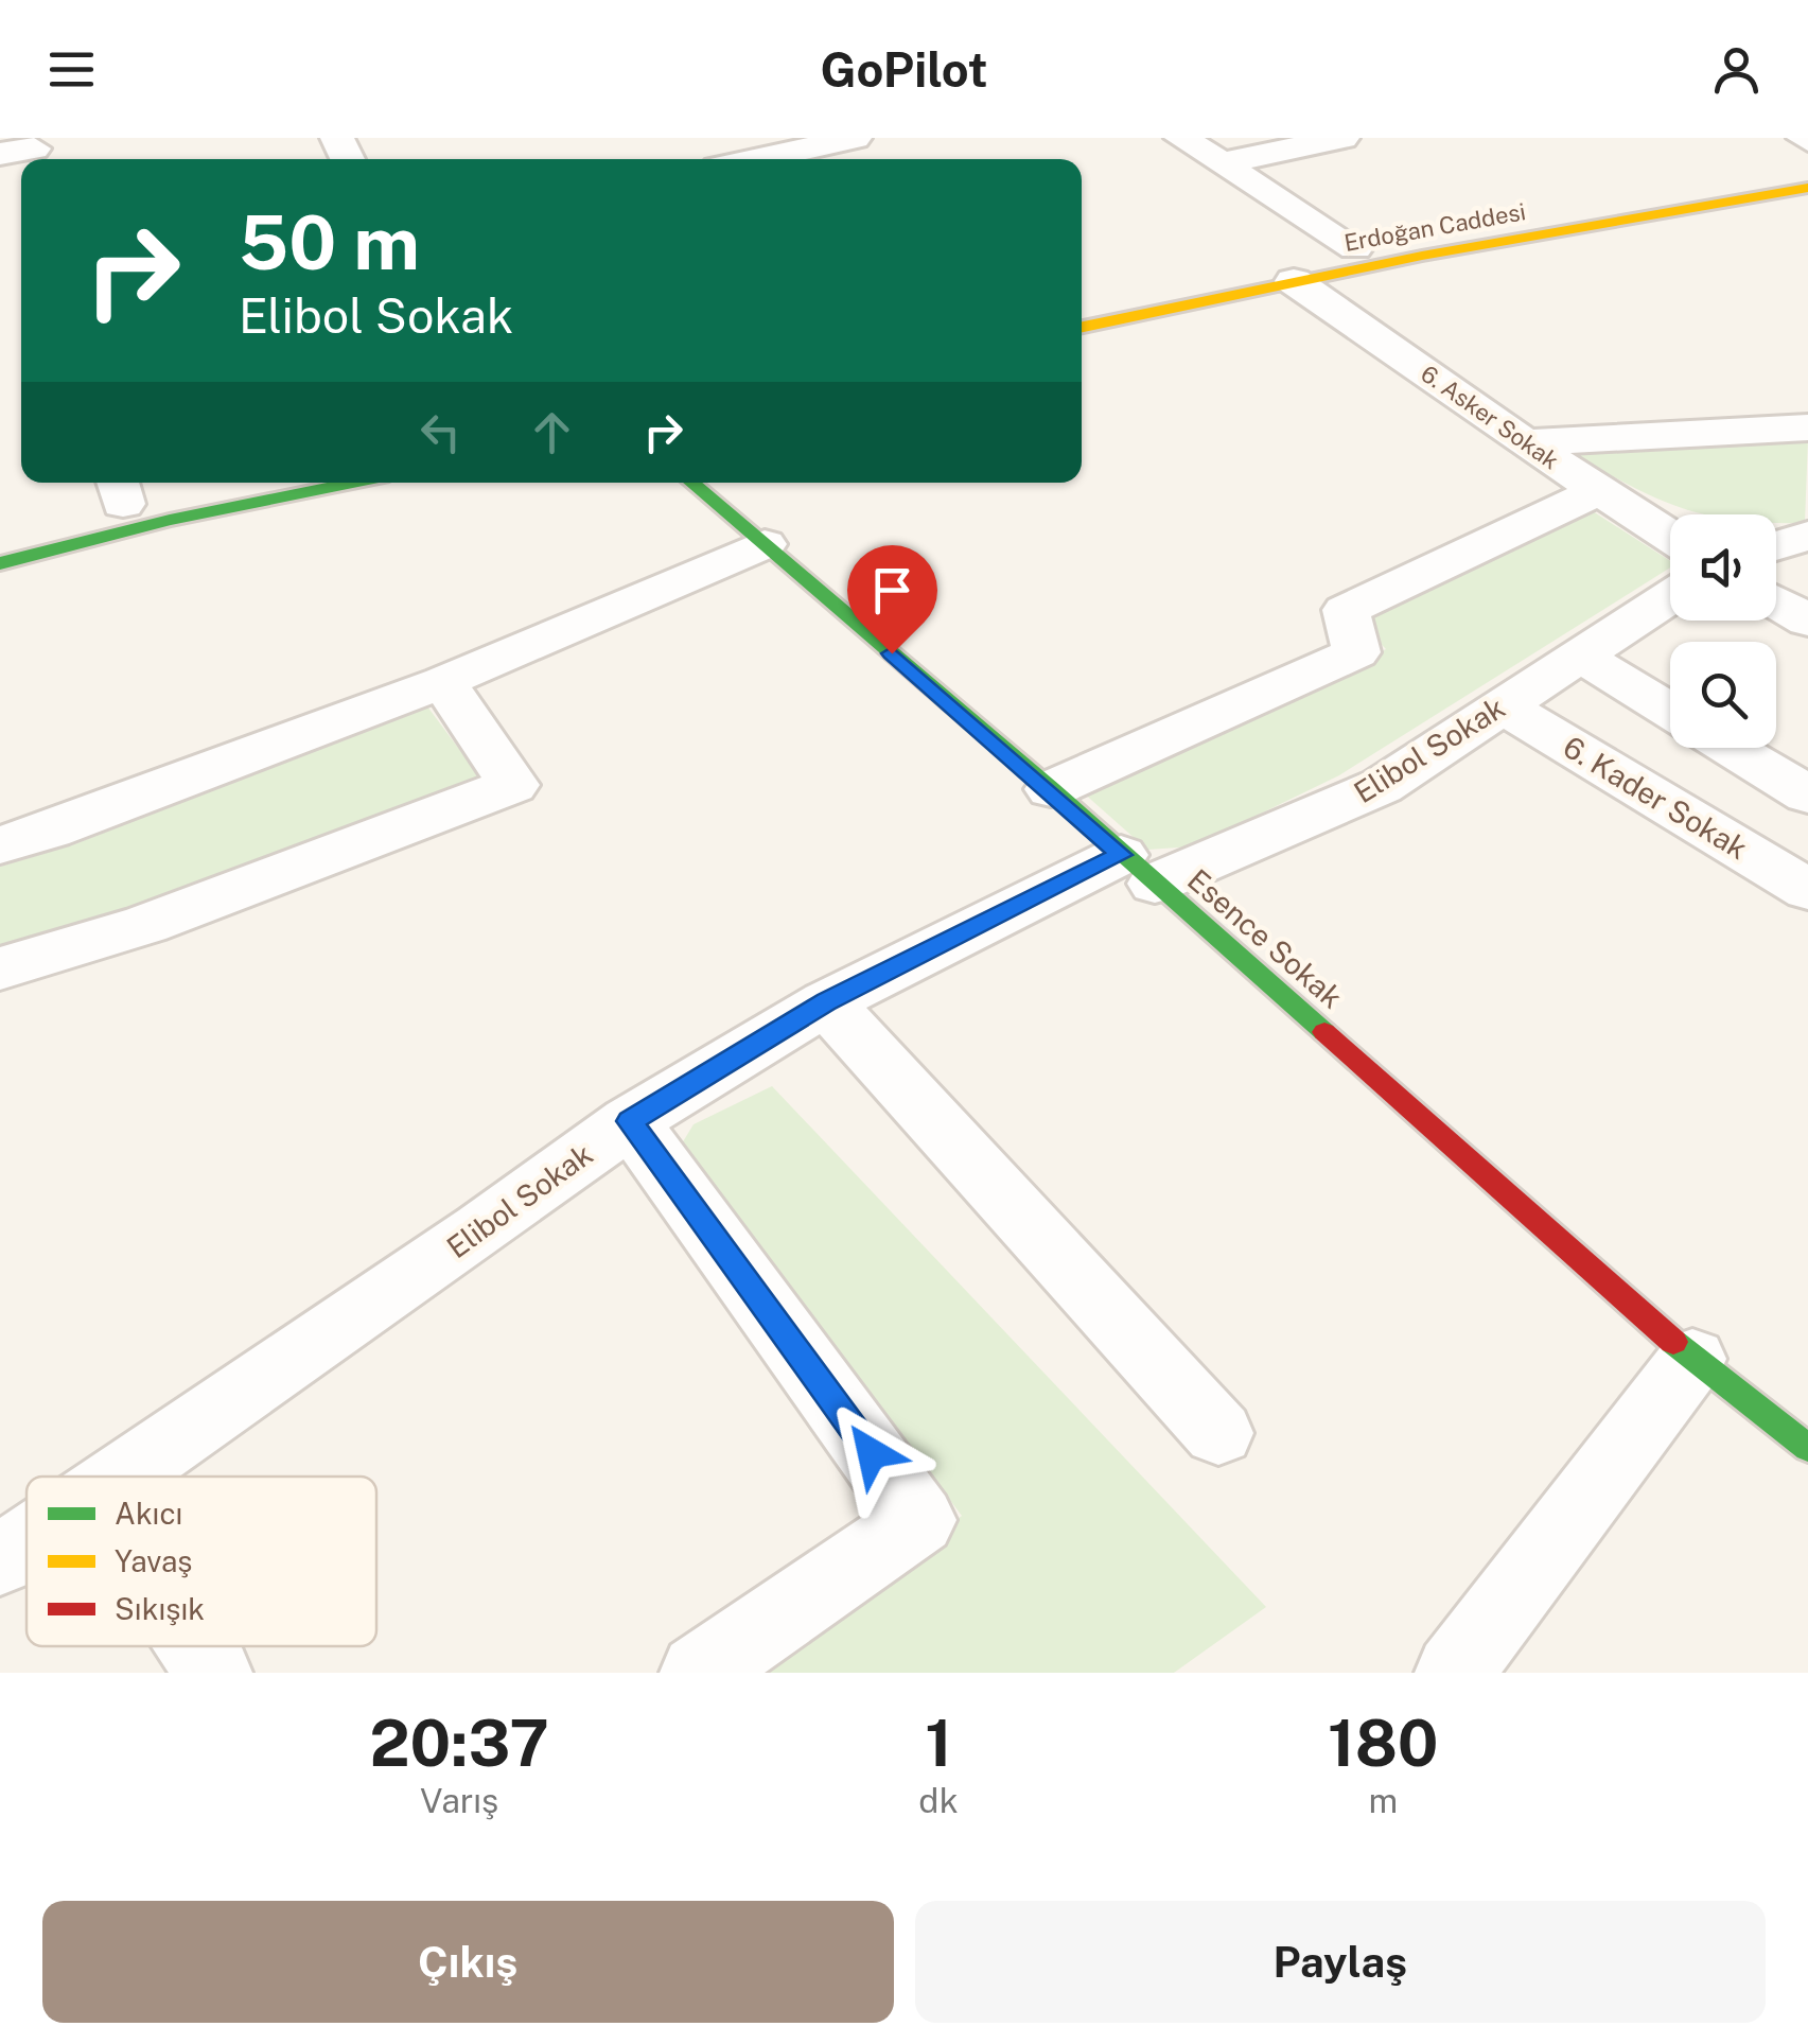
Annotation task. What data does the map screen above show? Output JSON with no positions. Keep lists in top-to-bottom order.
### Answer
{
  "streets": {
    "main road": ["Erdoğan Caddesi", "Esence Sokak"],
    "street": ["6. Asker Sokak", "Elibol Sokak", "6. Kader Sokak"]
  },
  "crossings": [
    ["Erdoğan Caddesi", "6. Asker Sokak"],
    ["Elibol Sokak", "6. Kader Sokak"],
    ["Elibol Sokak", "Esence Sokak"]
  ],
  "legend": ["Akıcı", "Yavaş", "Sıkışık"],
  "page": {
    "header": "GoPilot",
    "turn": ["50 m", "Elibol Sokak"],
    "eta": [
      "20:37",
      "Varış",
      "1",
      "dk",
      "180",
      "m"
    ],
    "buttons": ["Çıkış", "Paylaş"]
  }
}
